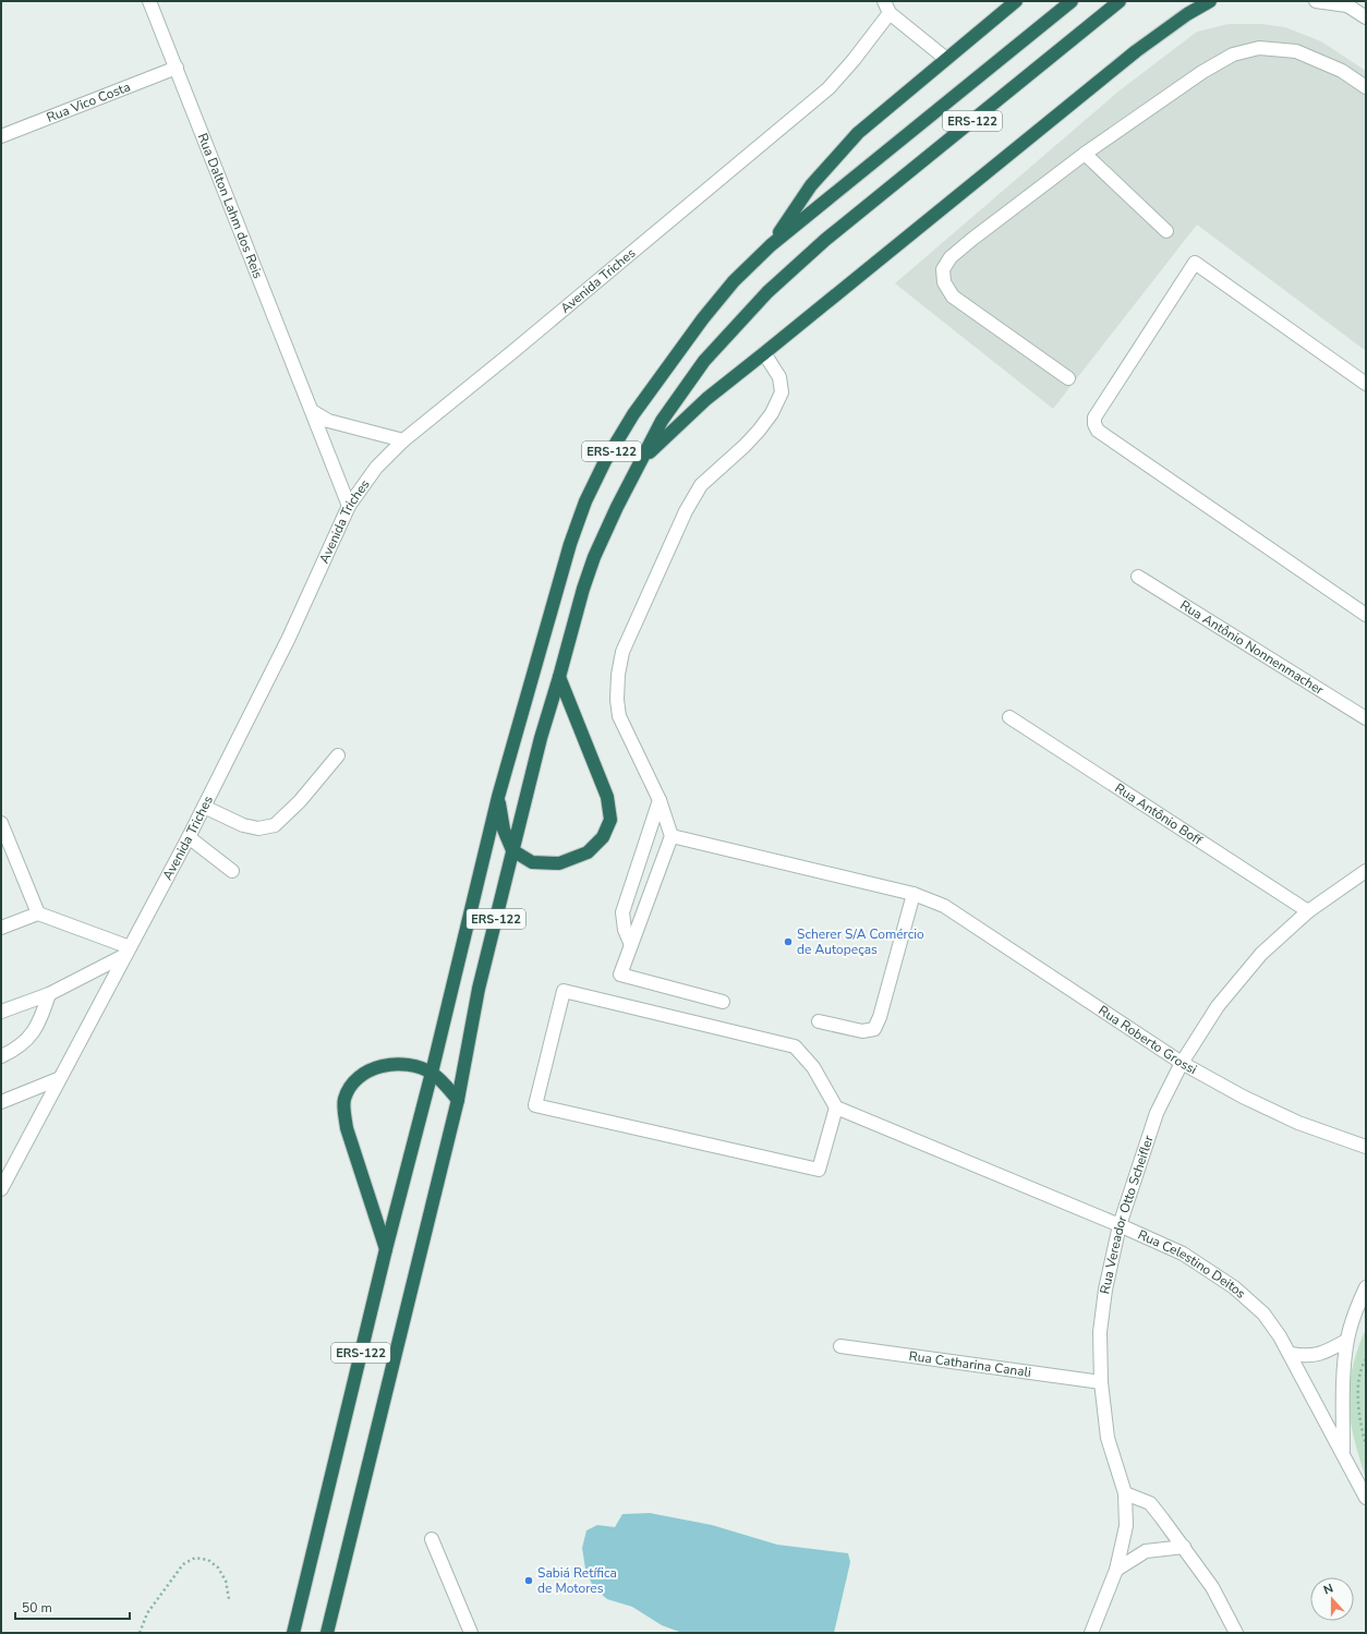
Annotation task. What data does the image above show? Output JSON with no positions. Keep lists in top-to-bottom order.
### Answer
{
  "streets": {
    "highway": ["ERS-122"],
    "street": [
      "Rua Vico Costa",
      "Rua Dalton Lahm dos Reis",
      "Avenida Triches",
      "Rua Antônio Nonnenmacher",
      "Rua Antônio Boff",
      "Rua Roberto Grossi",
      "Rua Vereador Otto Scheifler",
      "Rua Celestino Deitos",
      "Rua Catharina Canali"
    ]
  },
  "crossings": [
    ["Rua Vico Costa", "Rua Dalton Lahm dos Reis"],
    ["Rua Dalton Lahm dos Reis", "Avenida Triches"],
    ["Rua Antônio Boff", "Rua Vereador Otto Scheifler"],
    ["Rua Roberto Grossi", "Rua Vereador Otto Scheifler"],
    ["Rua Vereador Otto Scheifler", "Rua Celestino Deitos"],
    ["Rua Vereador Otto Scheifler", "Rua Catharina Canali"]
  ],
  "places": ["Scherer S/A Comércio de Autopeças", "Sabiá Retífica de Motores"],
  "scale_bar": "50 m",
  "north": "top"
}
